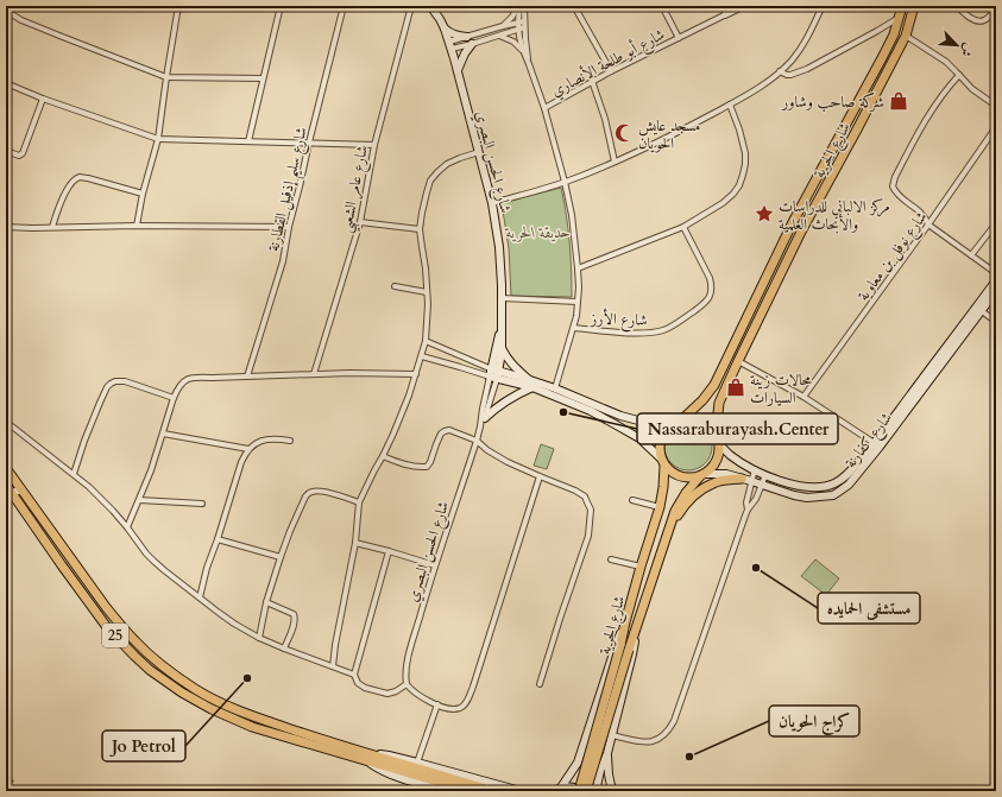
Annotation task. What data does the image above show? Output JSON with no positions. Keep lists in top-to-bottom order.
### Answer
{
  "streets": {
    "highway": ["شارع الحرية", "25"],
    "street": [
      "شارع أبو طلحة الأنصاري",
      "شارع الحسن البصري",
      "شارع سليم إذفيل القطارنة",
      "شارع عامر الشعبي",
      "شارع نوفل بن معاوية",
      "شارع الأرز",
      "شارع كفارنة"
    ]
  },
  "crossings": [
    ["شارع الحرية", "شارع كفارنة"]
  ],
  "parks": ["حديقة الحرية"],
  "places": {
    "shop": ["شركة صاحب وشاور", "محالات زينة السيارات"],
    "mosque": ["مسجد عايش الحويان"],
    "place": ["مركز الالباني للدراسات والأبحاث العلمية"],
    "other": [
      "Nassaraburayash.Center",
      "مستشفى الحمايده",
      "Jo Petrol",
      "كراج الحويان"
    ]
  },
  "north": "bottom right"
}
